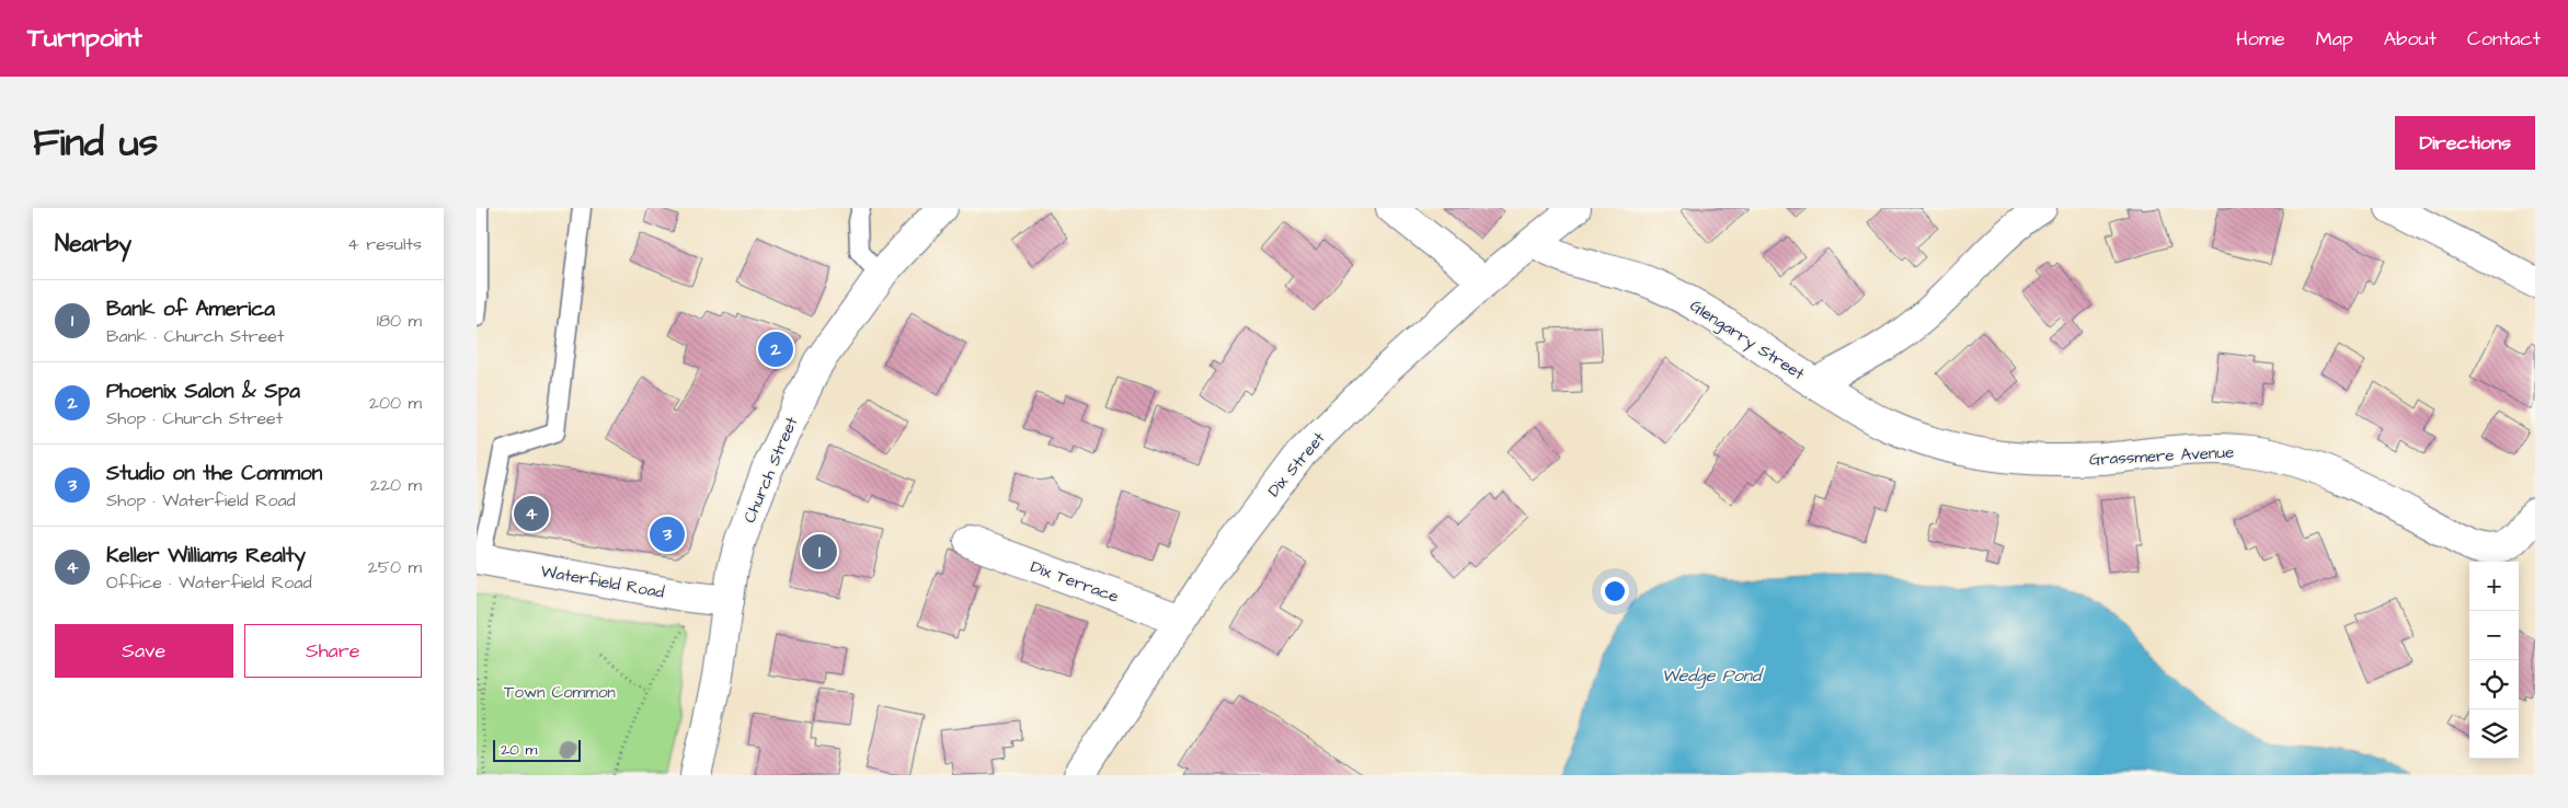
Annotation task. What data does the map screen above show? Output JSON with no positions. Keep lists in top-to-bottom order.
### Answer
{
  "streets": {
    "street": [
      "Glengarry Street",
      "Grassmere Avenue",
      "Dix Street",
      "Church Street",
      "Waterfield Road",
      "Dix Terrace"
    ]
  },
  "crossings": [
    ["Glengarry Street", "Grassmere Avenue"],
    ["Glengarry Street", "Dix Street"],
    ["Dix Street", "Dix Terrace"],
    ["Church Street", "Waterfield Road"]
  ],
  "water": ["Wedge Pond"],
  "parks": ["Town Common"],
  "scale_bar": "20 m",
  "page": {
    "header": "Turnpoint",
    "nav": [
      "Home",
      "Map",
      "About",
      "Contact"
    ],
    "title": "Find us",
    "buttons": [
      "Directions",
      ["Save", "Share"]
    ],
    "heading": ["Nearby", "4 results"],
    "list": [
      {
        "mark": "1",
        "name": "Bank of America",
        "note": "Bank · Church Street",
        "value": "180 m"
      },
      {
        "mark": "2",
        "name": "Phoenix Salon & Spa",
        "note": "Shop · Church Street",
        "value": "200 m"
      },
      {
        "mark": "3",
        "name": "Studio on the Common",
        "note": "Shop · Waterfield Road",
        "value": "220 m"
      },
      {
        "mark": "4",
        "name": "Keller Williams Realty",
        "note": "Office · Waterfield Road",
        "value": "250 m"
      }
    ],
    "pins": [
      "2",
      "4",
      "3",
      "1"
    ],
    "map_buttons": ["+", "−"],
    "scale": "20 m"
  }
}
